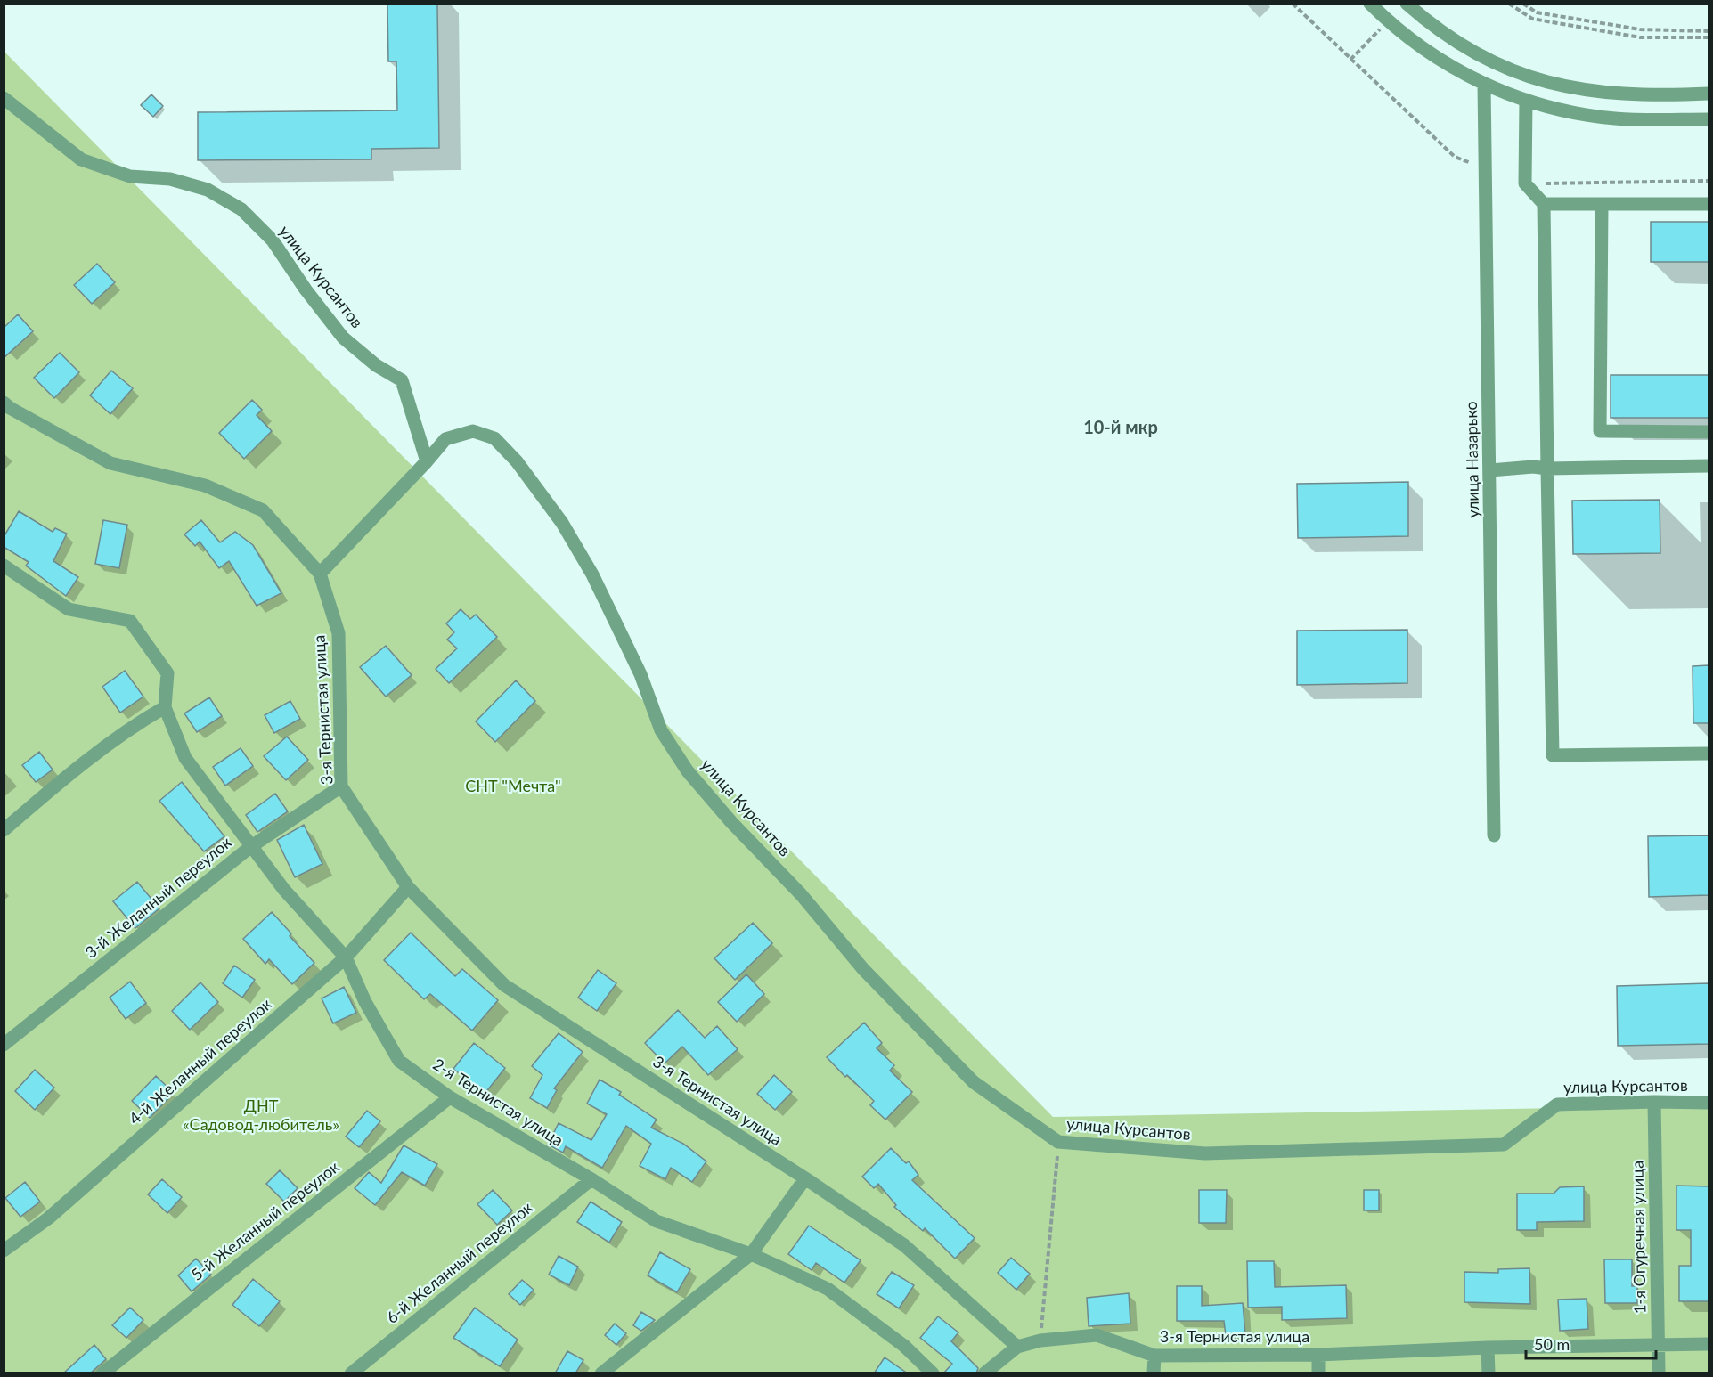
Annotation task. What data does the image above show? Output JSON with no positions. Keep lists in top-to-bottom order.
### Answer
{
  "streets": {
    "street": [
      "улица Курсантов",
      "улица Назарько",
      "3-я Тернистая улица",
      "3-й Желанный переулок",
      "4-й Желанный переулок",
      "2-я Тернистая улица",
      "5-й Желанный переулок",
      "1-я Огуречная улица",
      "6-й Желанный переулок"
    ]
  },
  "crossings": [
    ["улица Курсантов", "1-я Огуречная улица"],
    ["3-я Тернистая улица", "3-й Желанный переулок"],
    ["3-я Тернистая улица", "4-й Желанный переулок"],
    ["3-я Тернистая улица", "1-я Огуречная улица"],
    ["3-й Желанный переулок", "2-я Тернистая улица"],
    ["4-й Желанный переулок", "2-я Тернистая улица"],
    ["2-я Тернистая улица", "5-й Желанный переулок"],
    ["2-я Тернистая улица", "6-й Желанный переулок"]
  ],
  "districts": ["10-й мкр"],
  "parks": ["СНТ \"Мечта\"", "ДНТ «Садовод-любитель»"],
  "scale_bar": "50 m"
}
